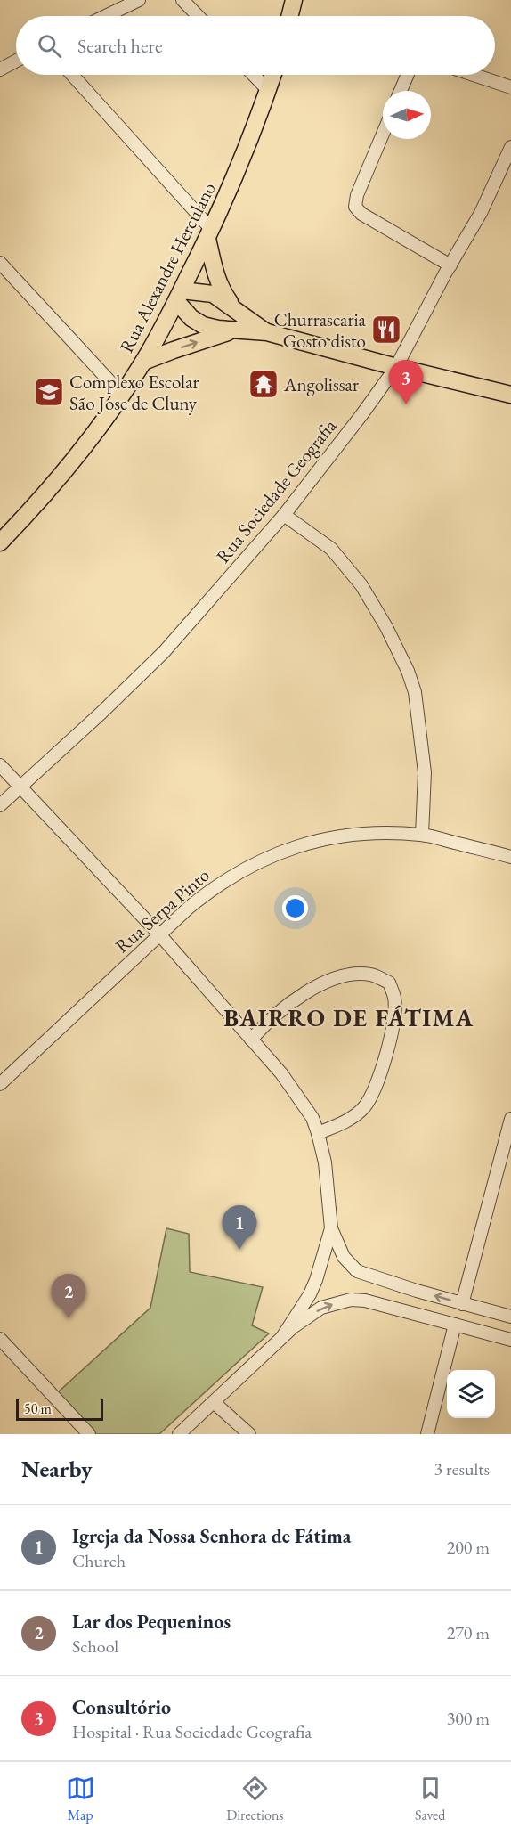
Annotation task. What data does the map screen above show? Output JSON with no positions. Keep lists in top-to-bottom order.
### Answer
{
  "streets": {
    "main road": ["Rua Alexandre Herculano"],
    "street": ["Rua Sociedade Geografia", "Rua Serpa Pinto"]
  },
  "districts": ["BAIRRO DE FÁTIMA"],
  "places": {
    "restaurant": ["Churrascaria Gosto disto"],
    "temple": ["Angolissar"],
    "school or university": ["Complexo Escolar São Jose de Cluny"]
  },
  "scale_bar": "50 m",
  "north": "right",
  "page": {
    "search": "Search here",
    "pins": ["3", "1", "2"],
    "scale": "50 m",
    "heading": ["Nearby", "3 results"],
    "list": [
      {
        "mark": "1",
        "name": "Igreja da Nossa Senhora de Fátima",
        "note": "Church",
        "value": "200 m"
      },
      {
        "mark": "2",
        "name": "Lar dos Pequeninos",
        "note": "School",
        "value": "270 m"
      },
      {
        "mark": "3",
        "name": "Consultório",
        "note": "Hospital · Rua Sociedade Geografia",
        "value": "300 m"
      }
    ],
    "nav": ["Map", "Directions", "Saved"]
  }
}
